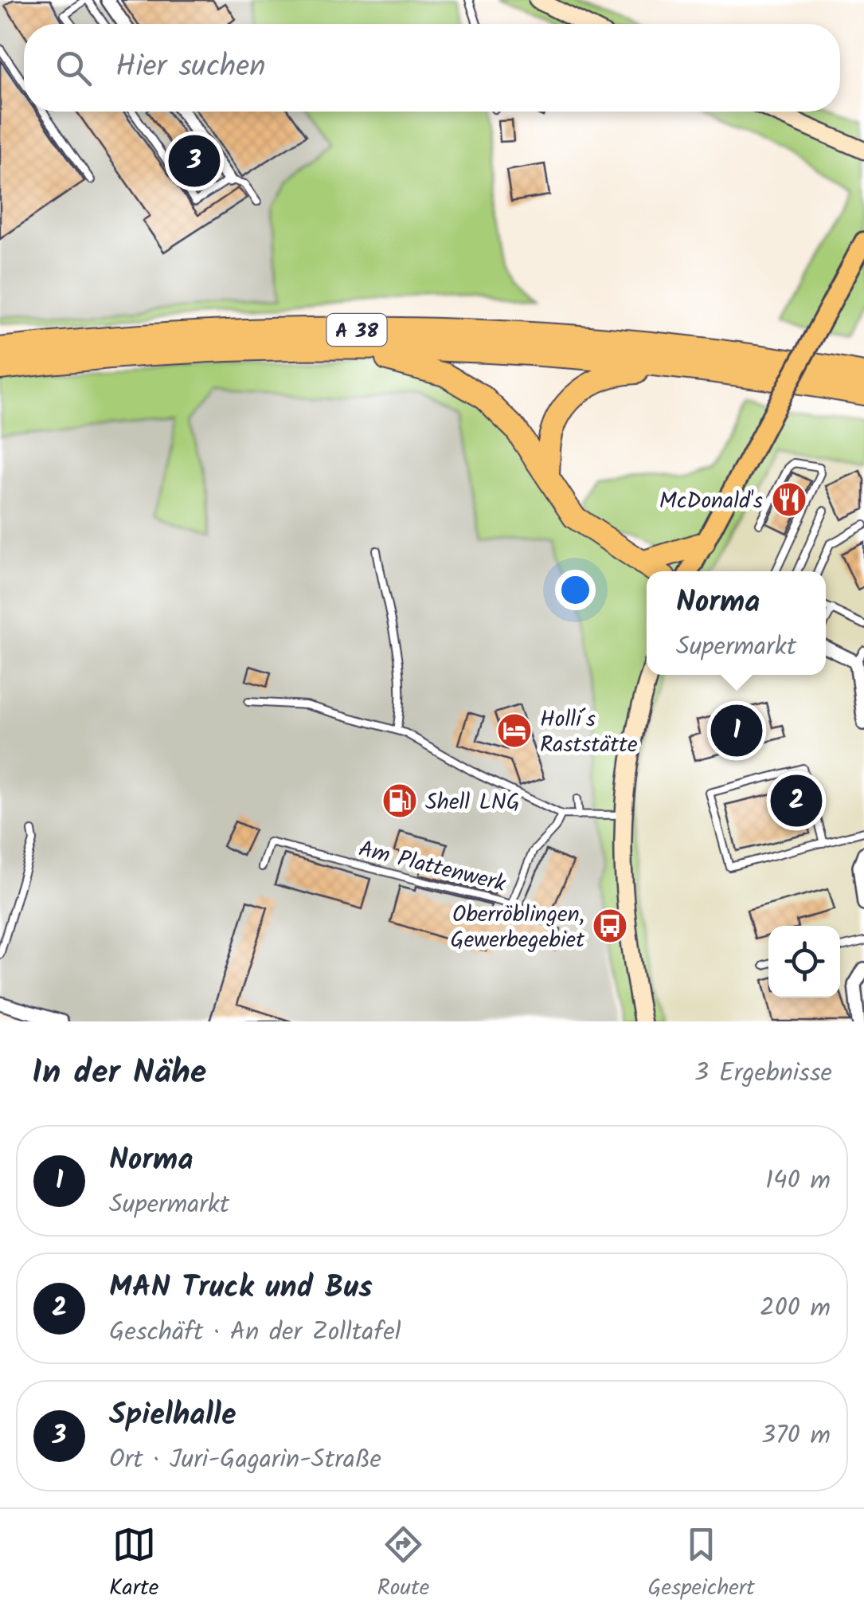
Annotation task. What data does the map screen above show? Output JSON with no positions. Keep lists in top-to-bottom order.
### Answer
{
  "streets": {
    "highway": ["A 38"],
    "lane": ["Am Plattenwerk"]
  },
  "places": {
    "restaurant": ["McDonald's"],
    "hotel": ["Holli´s Raststätte"],
    "fuel station": ["Shell LNG"],
    "bus stop": ["Oberröblingen, Gewerbegebiet"]
  },
  "page": {
    "search": "Hier suchen",
    "pins": ["3", "1", "2"],
    "popup": ["Norma", "Supermarkt"],
    "heading": ["In der Nähe", "3 Ergebnisse"],
    "list": [
      {
        "mark": "1",
        "name": "Norma",
        "note": "Supermarkt",
        "value": "140 m"
      },
      {
        "mark": "2",
        "name": "MAN Truck und Bus",
        "note": "Geschäft · An der Zolltafel",
        "value": "200 m"
      },
      {
        "mark": "3",
        "name": "Spielhalle",
        "note": "Ort · Juri-Gagarin-Straße",
        "value": "370 m"
      }
    ],
    "nav": ["Karte", "Route", "Gespeichert"]
  }
}
